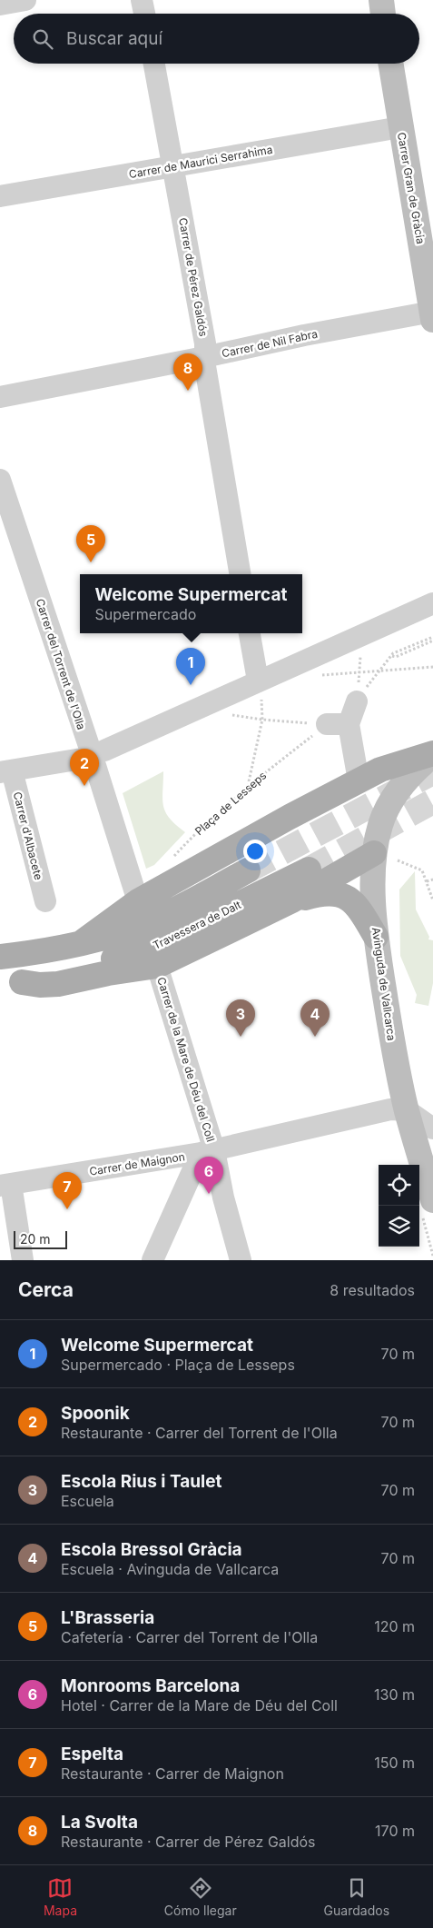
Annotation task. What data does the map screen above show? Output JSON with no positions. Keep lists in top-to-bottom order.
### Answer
{
  "streets": {
    "main road": ["Carrer Gran de Gràcia", "Travessera de Dalt", "Avinguda de Vallcarca"],
    "street": [
      "Carrer de Maurici Serrahima",
      "Carrer de Pérez Galdós",
      "Carrer de Nil Fabra",
      "Carrer del Torrent de l'Olla",
      "Carrer d'Albacete",
      "Carrer de la Mare de Déu del Coll",
      "Carrer de Maignon"
    ],
    "path": ["Plaça de Lesseps"]
  },
  "crossings": [
    ["Carrer de Maurici Serrahima", "Carrer Gran de Gràcia"],
    ["Carrer de Maurici Serrahima", "Carrer de Pérez Galdós"],
    ["Carrer Gran de Gràcia", "Carrer de Nil Fabra"],
    ["Carrer de Pérez Galdós", "Carrer de Nil Fabra"],
    ["Carrer del Torrent de l'Olla", "Travessera de Dalt"],
    ["Travessera de Dalt", "Carrer de la Mare de Déu del Coll"],
    ["Avinguda de Vallcarca", "Carrer de Maignon"],
    ["Carrer de la Mare de Déu del Coll", "Carrer de Maignon"]
  ],
  "scale_bar": "20 m",
  "page": {
    "search": "Buscar aquí",
    "pins": [
      "8",
      "5",
      "1",
      "2",
      "3",
      "4",
      "6",
      "7"
    ],
    "popup": ["Welcome Supermercat", "Supermercado"],
    "scale": "20 m",
    "heading": ["Cerca", "8 resultados"],
    "list": [
      {
        "mark": "1",
        "name": "Welcome Supermercat",
        "note": "Supermercado · Plaça de Lesseps",
        "value": "70 m"
      },
      {
        "mark": "2",
        "name": "Spoonik",
        "note": "Restaurante · Carrer del Torrent de l'Olla",
        "value": "70 m"
      },
      {
        "mark": "3",
        "name": "Escola Rius i Taulet",
        "note": "Escuela",
        "value": "70 m"
      },
      {
        "mark": "4",
        "name": "Escola Bressol Gràcia",
        "note": "Escuela · Avinguda de Vallcarca",
        "value": "70 m"
      },
      {
        "mark": "5",
        "name": "L'Brasseria",
        "note": "Cafetería · Carrer del Torrent de l'Olla",
        "value": "120 m"
      },
      {
        "mark": "6",
        "name": "Monrooms Barcelona",
        "note": "Hotel · Carrer de la Mare de Déu del Coll",
        "value": "130 m"
      },
      {
        "mark": "7",
        "name": "Espelta",
        "note": "Restaurante · Carrer de Maignon",
        "value": "150 m"
      },
      {
        "mark": "8",
        "name": "La Svolta",
        "note": "Restaurante · Carrer de Pérez Galdós",
        "value": "170 m"
      }
    ],
    "nav": ["Mapa", "Cómo llegar", "Guardados"]
  }
}
